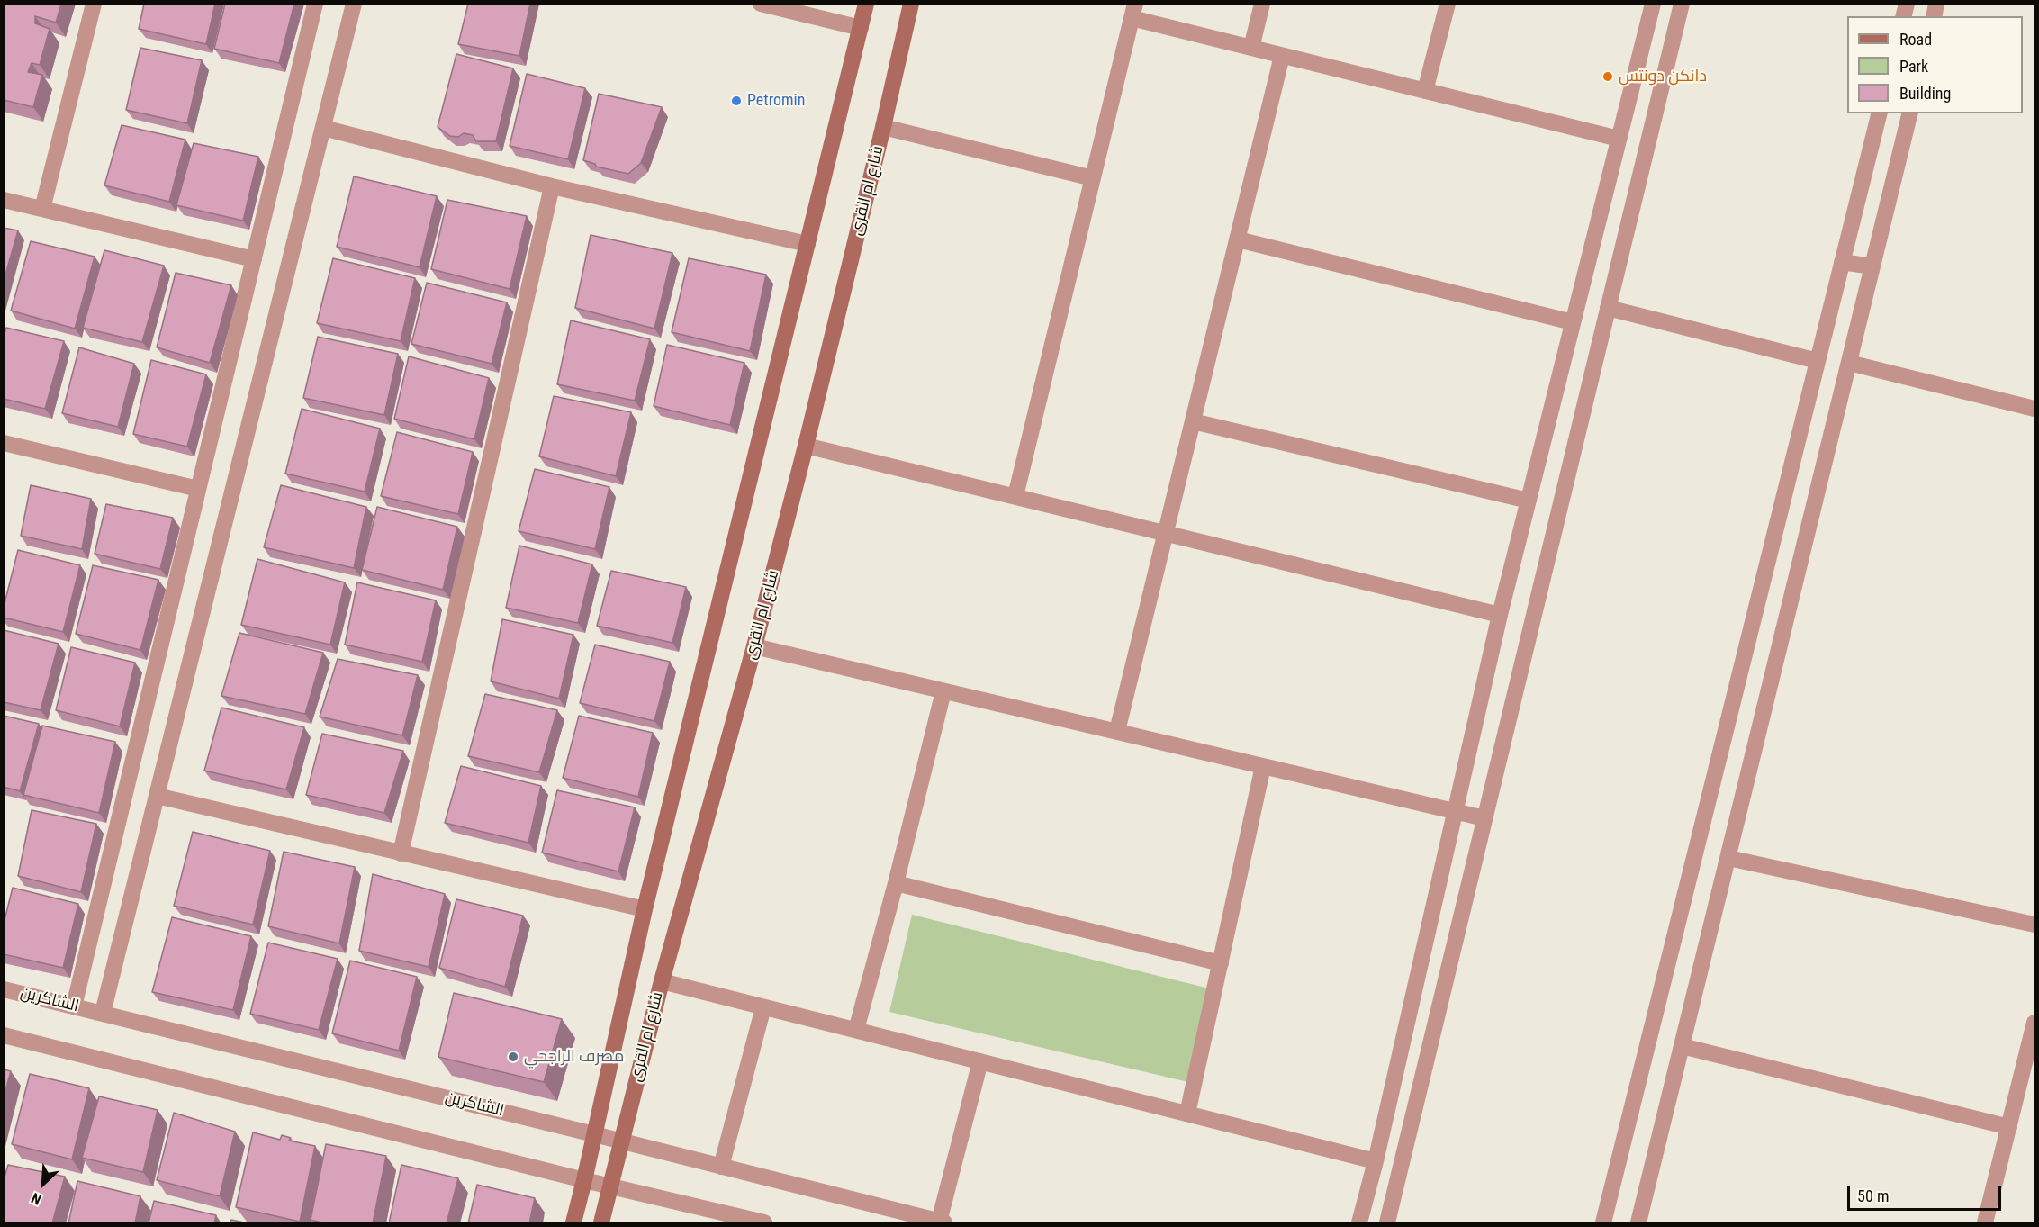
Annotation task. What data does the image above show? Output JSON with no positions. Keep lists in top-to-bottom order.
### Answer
{
  "streets": {
    "main road": ["شارع ام القرى"],
    "street": ["الشاكرين"]
  },
  "crossings": [
    ["شارع ام القرى", "الشاكرين"]
  ],
  "places": ["دانكن دونتس", "Petromin", "مصرف الراجحي"],
  "legend": ["Road", "Park", "Building"],
  "scale_bar": "50 m",
  "north": "bottom left"
}
